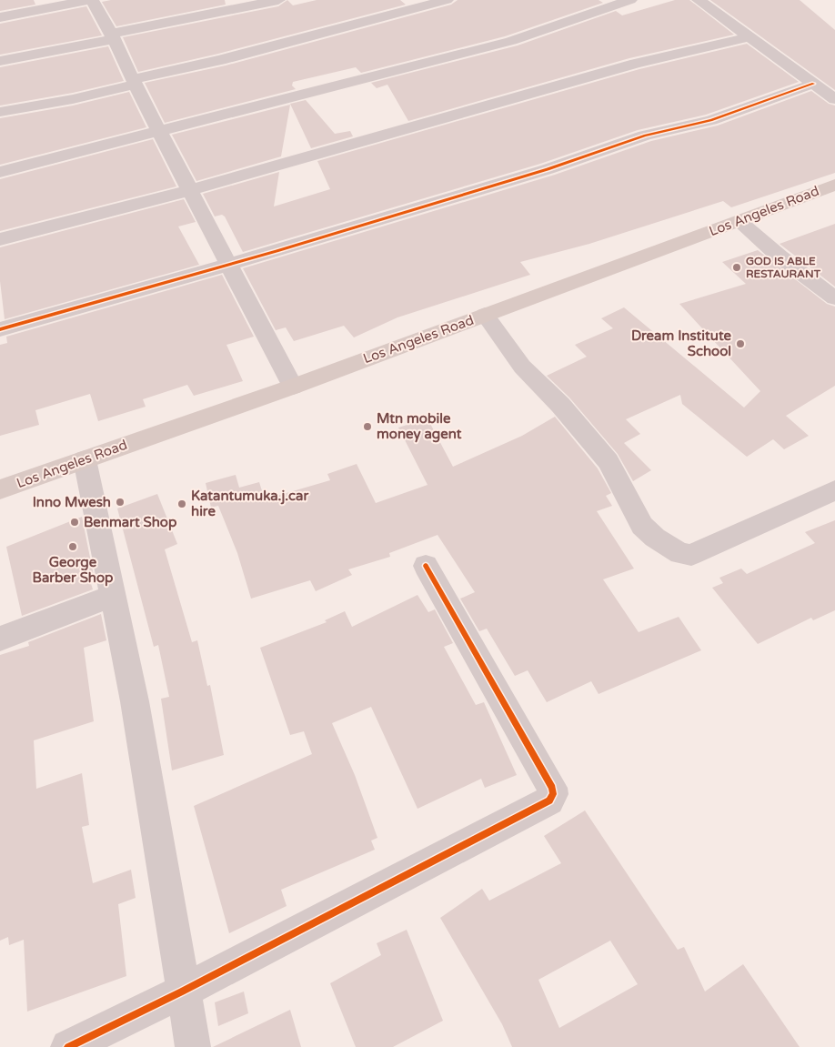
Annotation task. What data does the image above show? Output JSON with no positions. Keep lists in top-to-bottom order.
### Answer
{
  "streets": {
    "main road": ["Los Angeles Road"]
  },
  "places": [
    "GOD IS ABLE RESTAURANT",
    "Dream Institute School",
    "Mtn mobile money agent",
    "Inno Mwesh",
    "Katantumuka.j.car hire",
    "Benmart Shop",
    "George Barber Shop"
  ]
}
